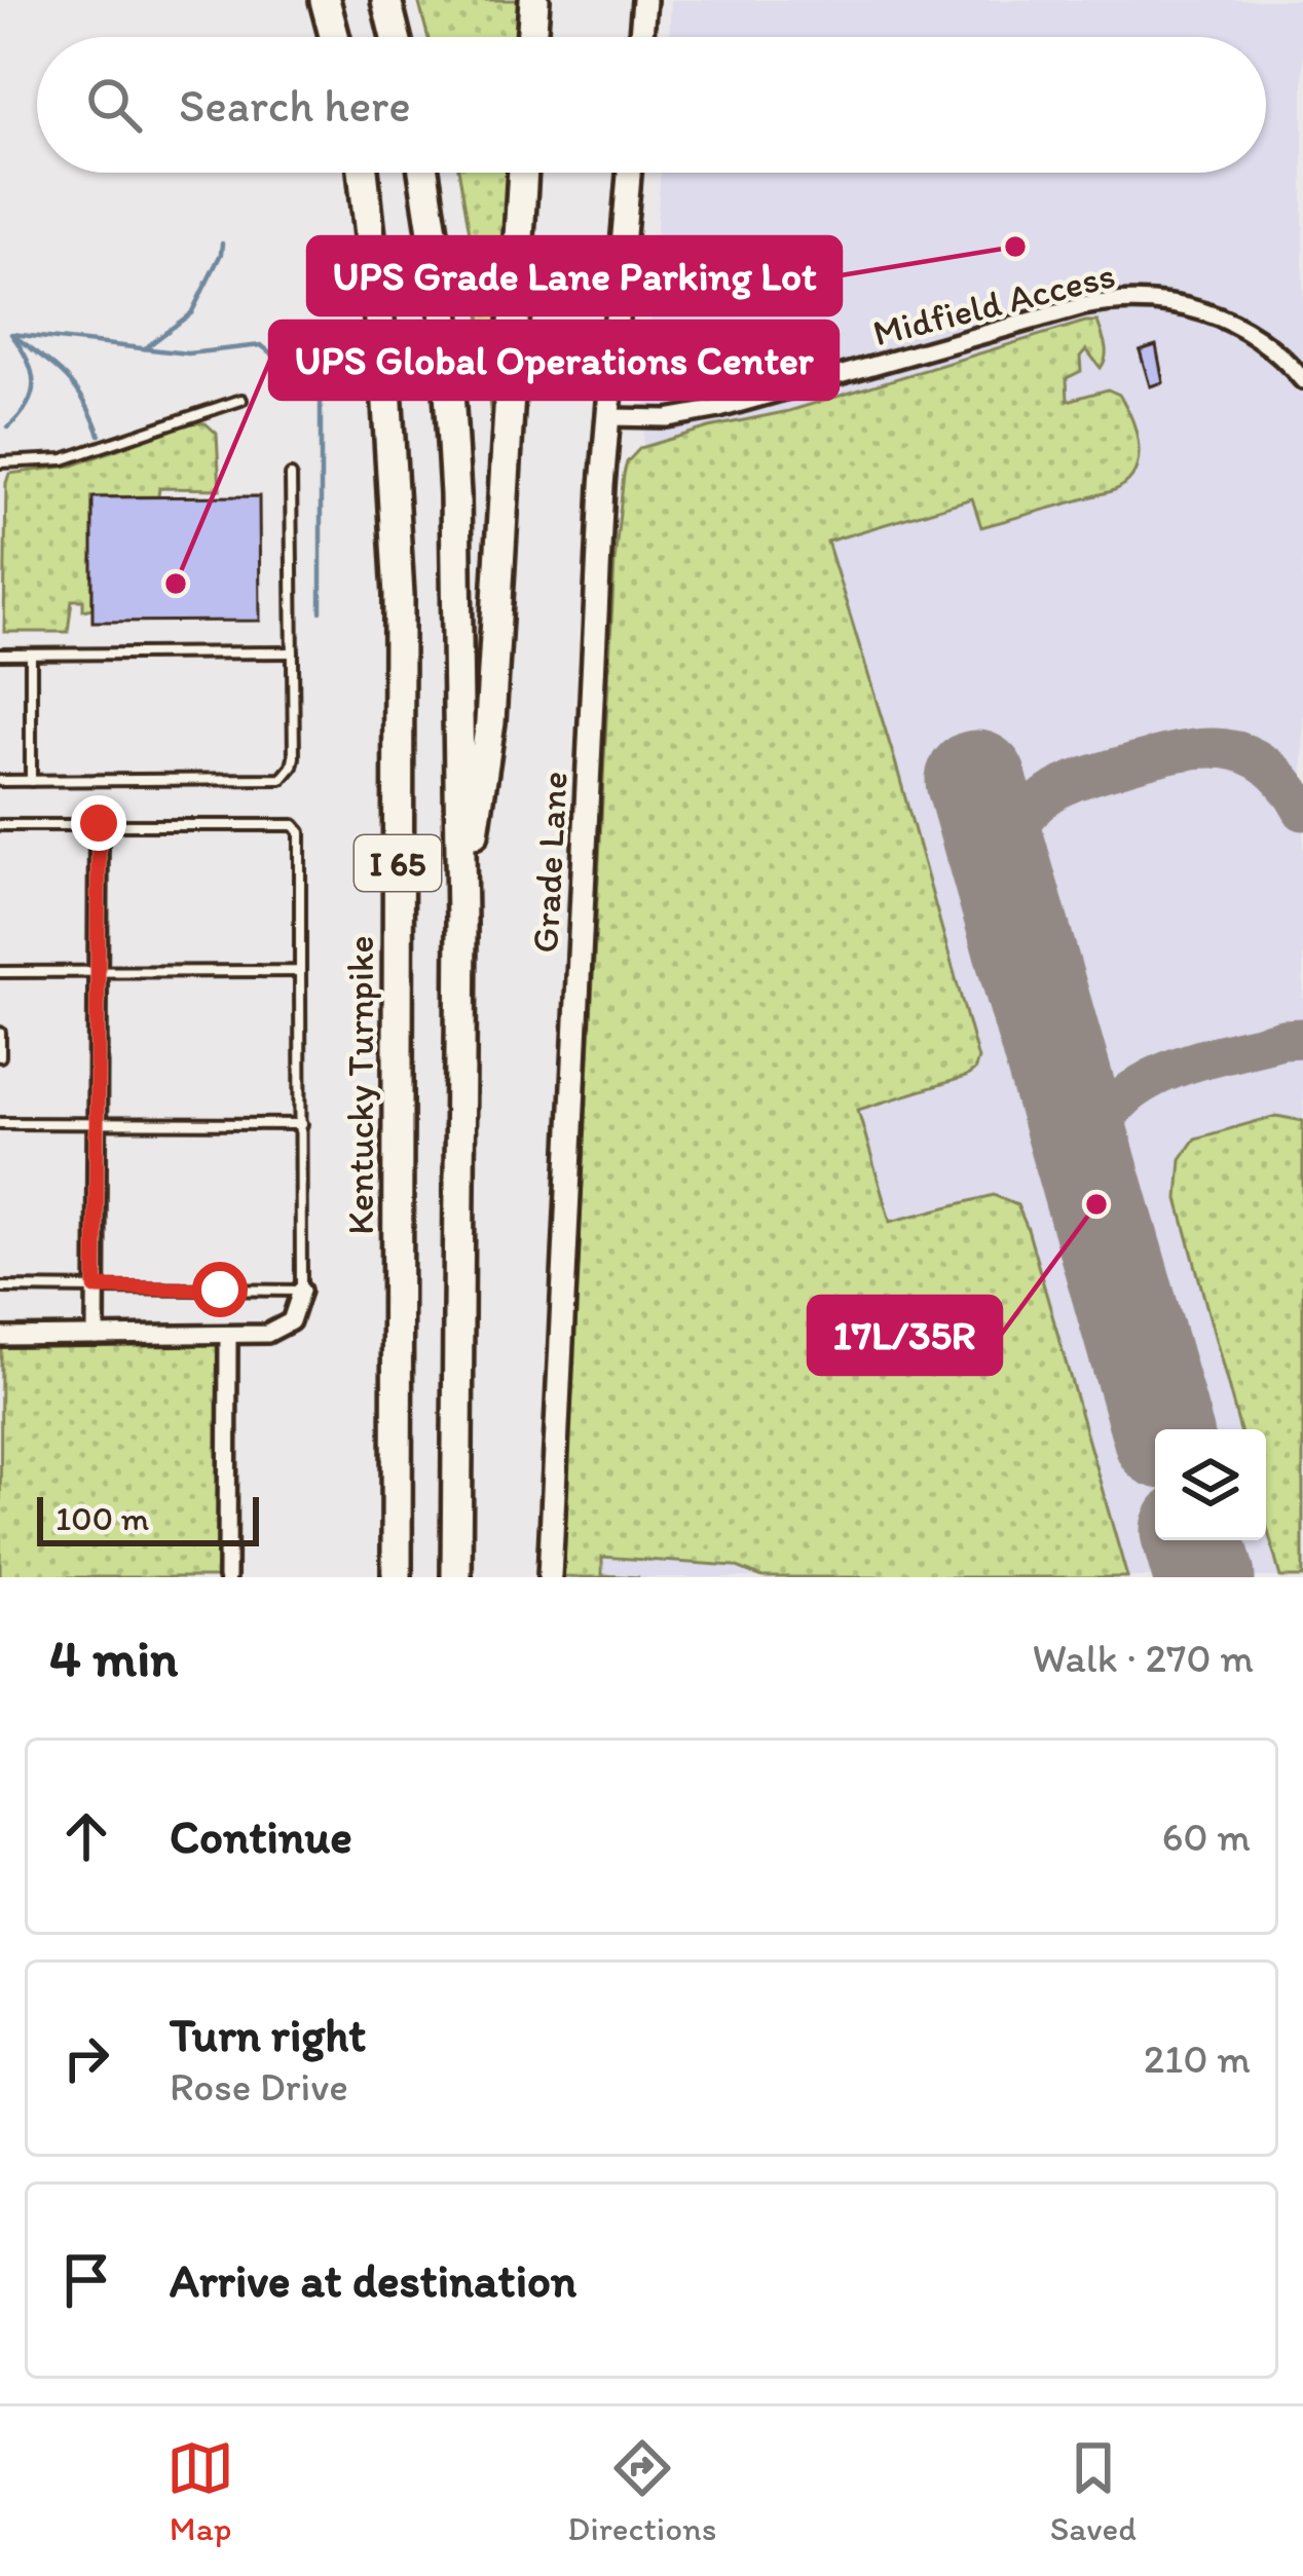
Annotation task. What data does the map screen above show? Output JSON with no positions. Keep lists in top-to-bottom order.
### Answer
{
  "streets": {
    "highway": ["I 65", "Kentucky Turnpike"],
    "main road": ["Grade Lane"],
    "street": ["Midfield Access"]
  },
  "crossings": [
    ["Midfield Access", "Grade Lane"]
  ],
  "places": ["UPS Grade Lane Parking Lot", "UPS Global Operations Center", "17L/35R"],
  "scale_bar": "100 m",
  "page": {
    "search": "Search here",
    "scale": "100 m",
    "heading": ["4 min", "Walk · 270 m"],
    "list": [
      ["Continue", "60 m"],
      ["Turn right", "Rose Drive", "210 m"],
      "Arrive at destination"
    ],
    "nav": ["Map", "Directions", "Saved"]
  }
}
